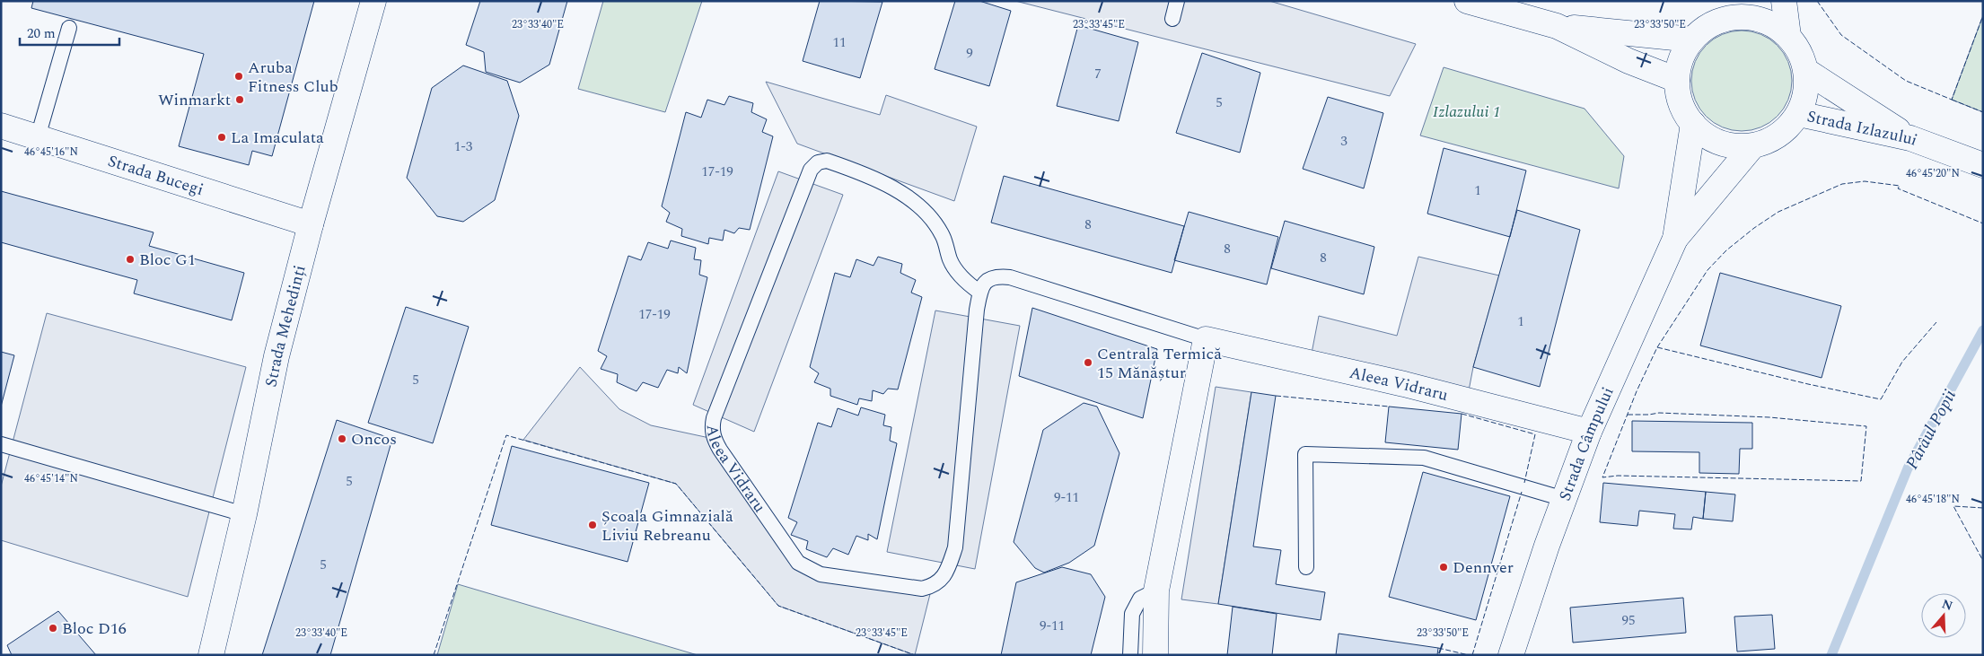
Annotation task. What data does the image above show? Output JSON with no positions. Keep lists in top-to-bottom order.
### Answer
{
  "streets": {
    "street": [
      "Strada Izlazului",
      "Strada Bucegi",
      "Strada Mehedinți",
      "Aleea Vidraru",
      "Strada Câmpului"
    ]
  },
  "crossings": [
    ["Strada Izlazului", "Strada Câmpului"],
    ["Strada Bucegi", "Strada Mehedinți"],
    ["Aleea Vidraru", "Strada Câmpului"]
  ],
  "water": ["Pârâul Popii"],
  "parks": ["Izlazului 1"],
  "places": [
    "Aruba Fitness Club",
    "Winmarkt",
    "La Imaculata",
    "Bloc G1",
    "Centrala Termică 15 Mănăștur",
    "Oncos",
    "Școala Gimnazială Liviu Rebreanu",
    "Dennver",
    "Bloc D16"
  ],
  "house_numbers": [
    "11",
    "9",
    "7",
    "5",
    "3",
    "1-3",
    "17-19",
    "1",
    "8",
    "8",
    "8",
    "17-19",
    "1",
    "5",
    "5",
    "9-11",
    "5",
    "95",
    "9-11"
  ],
  "scale_bar": "20 m",
  "north": "top",
  "coordinates": [
    "23°33'40\"E",
    "23°33'45\"E",
    "23°33'50\"E",
    "46°45'16\"N",
    "46°45'20\"N",
    "46°45'14\"N",
    "46°45'18\"N"
  ]
}
